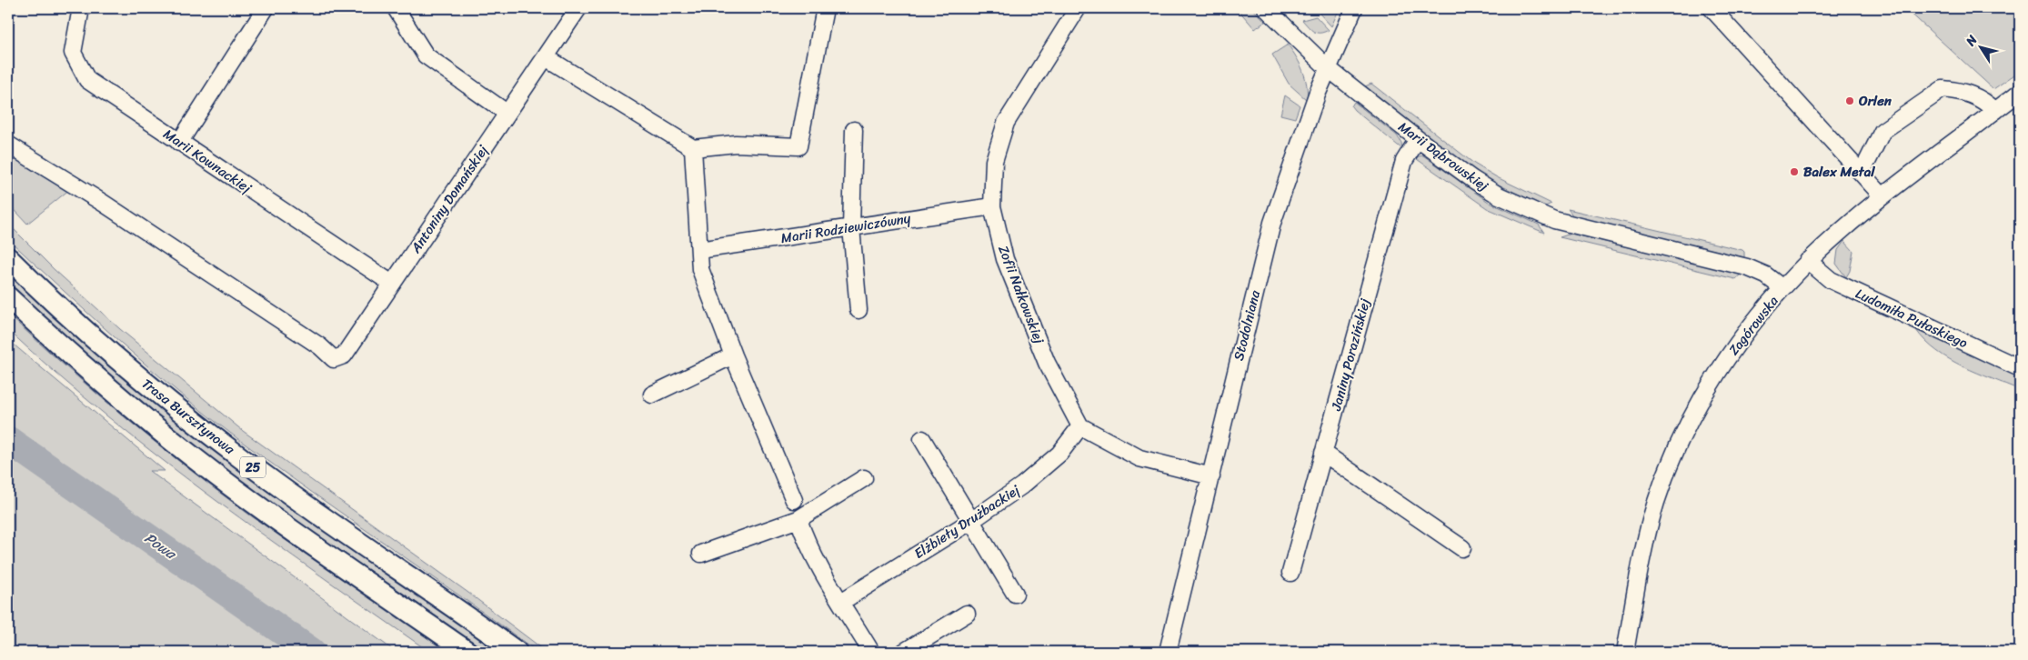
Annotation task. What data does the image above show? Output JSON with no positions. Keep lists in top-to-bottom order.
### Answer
{
  "streets": {
    "main road": ["Trasa Bursztynowa", "25"],
    "street": [
      "Marii Dąbrowskiej",
      "Marii Kownackiej",
      "Antoniny Domańskiej",
      "Marii Rodziewiczówny",
      "Zofii Nałkowskiej",
      "Ludomiła Pułaskiego",
      "Stodolniana",
      "Zagórowska",
      "Janiny Porazińskiej",
      "Elżbiety Drużbackiej"
    ]
  },
  "crossings": [
    ["Marii Dąbrowskiej", "Stodolniana"],
    ["Marii Dąbrowskiej", "Zagórowska"],
    ["Marii Dąbrowskiej", "Janiny Porazińskiej"],
    ["Marii Kownackiej", "Antoniny Domańskiej"],
    ["Marii Rodziewiczówny", "Zofii Nałkowskiej"],
    ["Zofii Nałkowskiej", "Elżbiety Drużbackiej"],
    ["Ludomiła Pułaskiego", "Zagórowska"]
  ],
  "water": ["Powa"],
  "places": ["Orlen", "Balex Metal"],
  "north": "top left"
}
